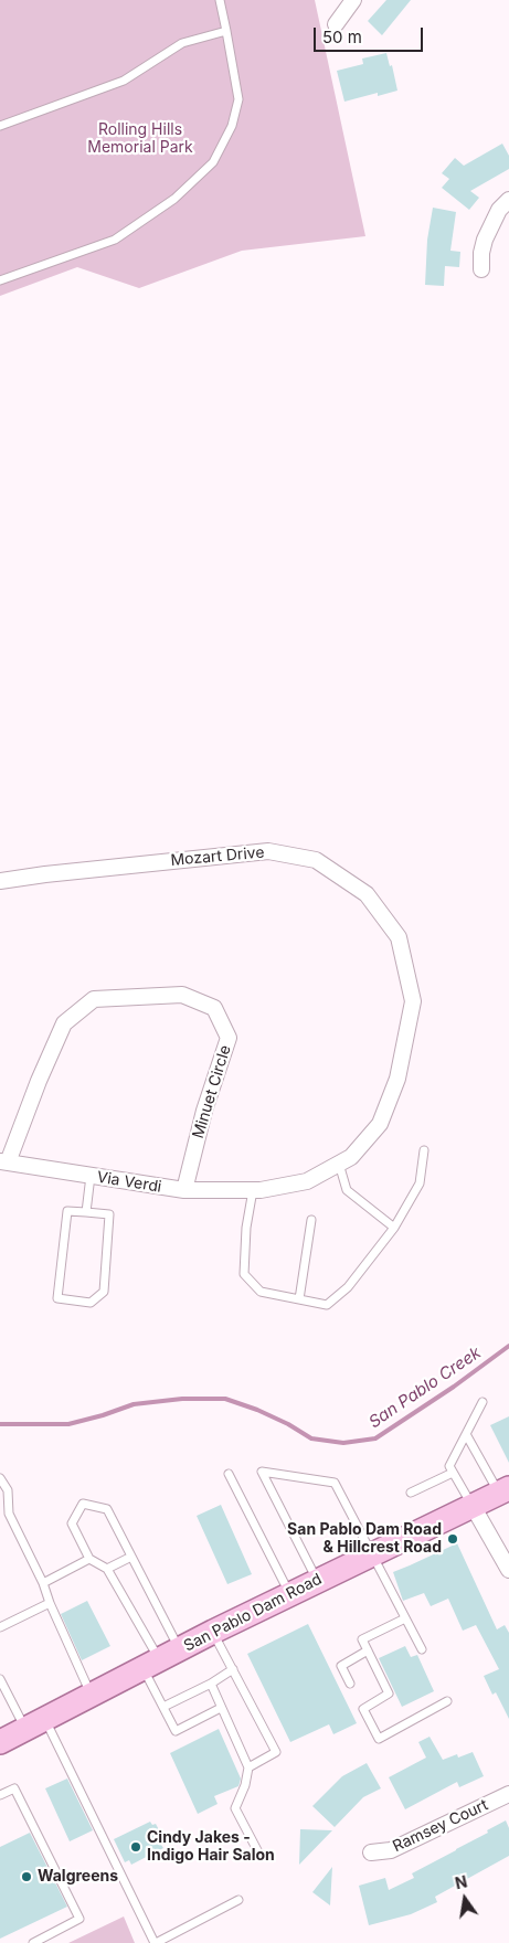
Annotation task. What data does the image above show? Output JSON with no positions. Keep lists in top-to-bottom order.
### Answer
{
  "streets": {
    "main road": ["San Pablo Dam Road"],
    "street": [
      "Mozart Drive",
      "Minuet Circle",
      "Via Verdi",
      "Ramsey Court"
    ]
  },
  "crossings": [
    ["Mozart Drive", "Via Verdi"],
    ["Minuet Circle", "Via Verdi"]
  ],
  "water": ["San Pablo Creek"],
  "parks": ["Rolling Hills Memorial Park"],
  "places": ["San Pablo Dam Road & Hillcrest Road", "Cindy Jakes - Indigo Hair Salon", "Walgreens"],
  "scale_bar": "50 m",
  "north": "top"
}
